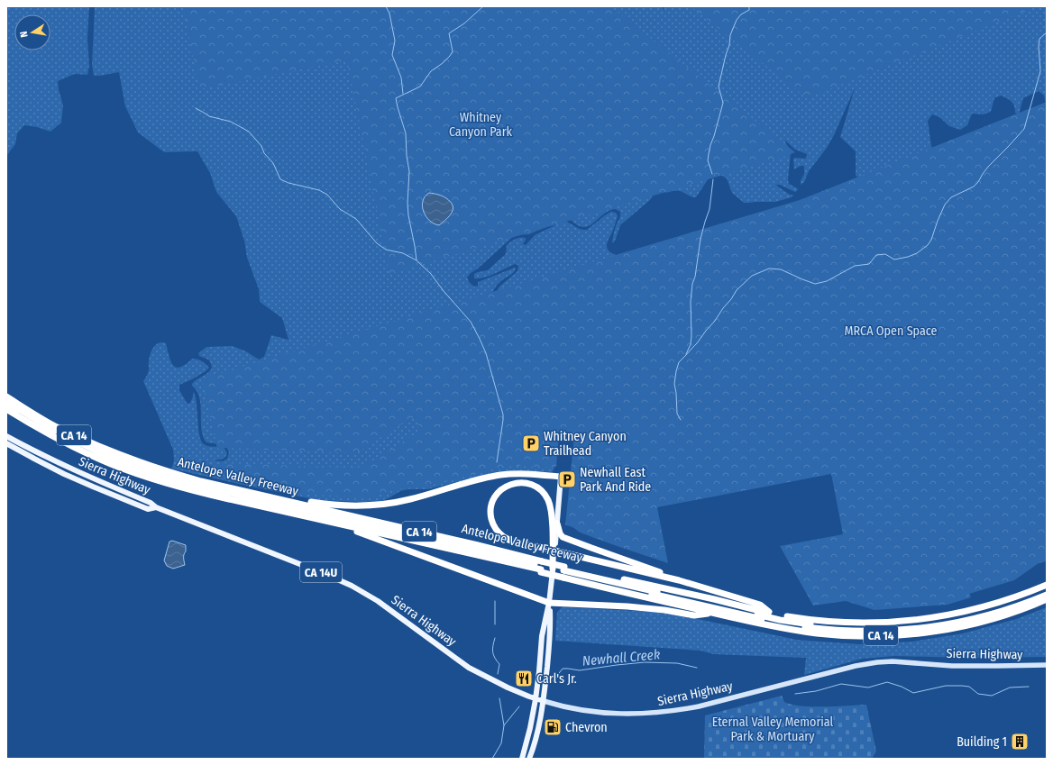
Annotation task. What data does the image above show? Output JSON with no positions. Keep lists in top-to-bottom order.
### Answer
{
  "streets": {
    "highway": ["CA 14", "Antelope Valley Freeway"],
    "main road": ["Sierra Highway", "CA 14U"]
  },
  "water": ["Newhall Creek"],
  "parks": ["Whitney Canyon Park", "MRCA Open Space", "Eternal Valley Memorial Park & Mortuary"],
  "places": {
    "parking": ["Whitney Canyon Trailhead", "Newhall East Park And Ride"],
    "restaurant": ["Carl's Jr."],
    "fuel station": ["Chevron"],
    "building": ["Building 1"]
  },
  "north": "left"
}
